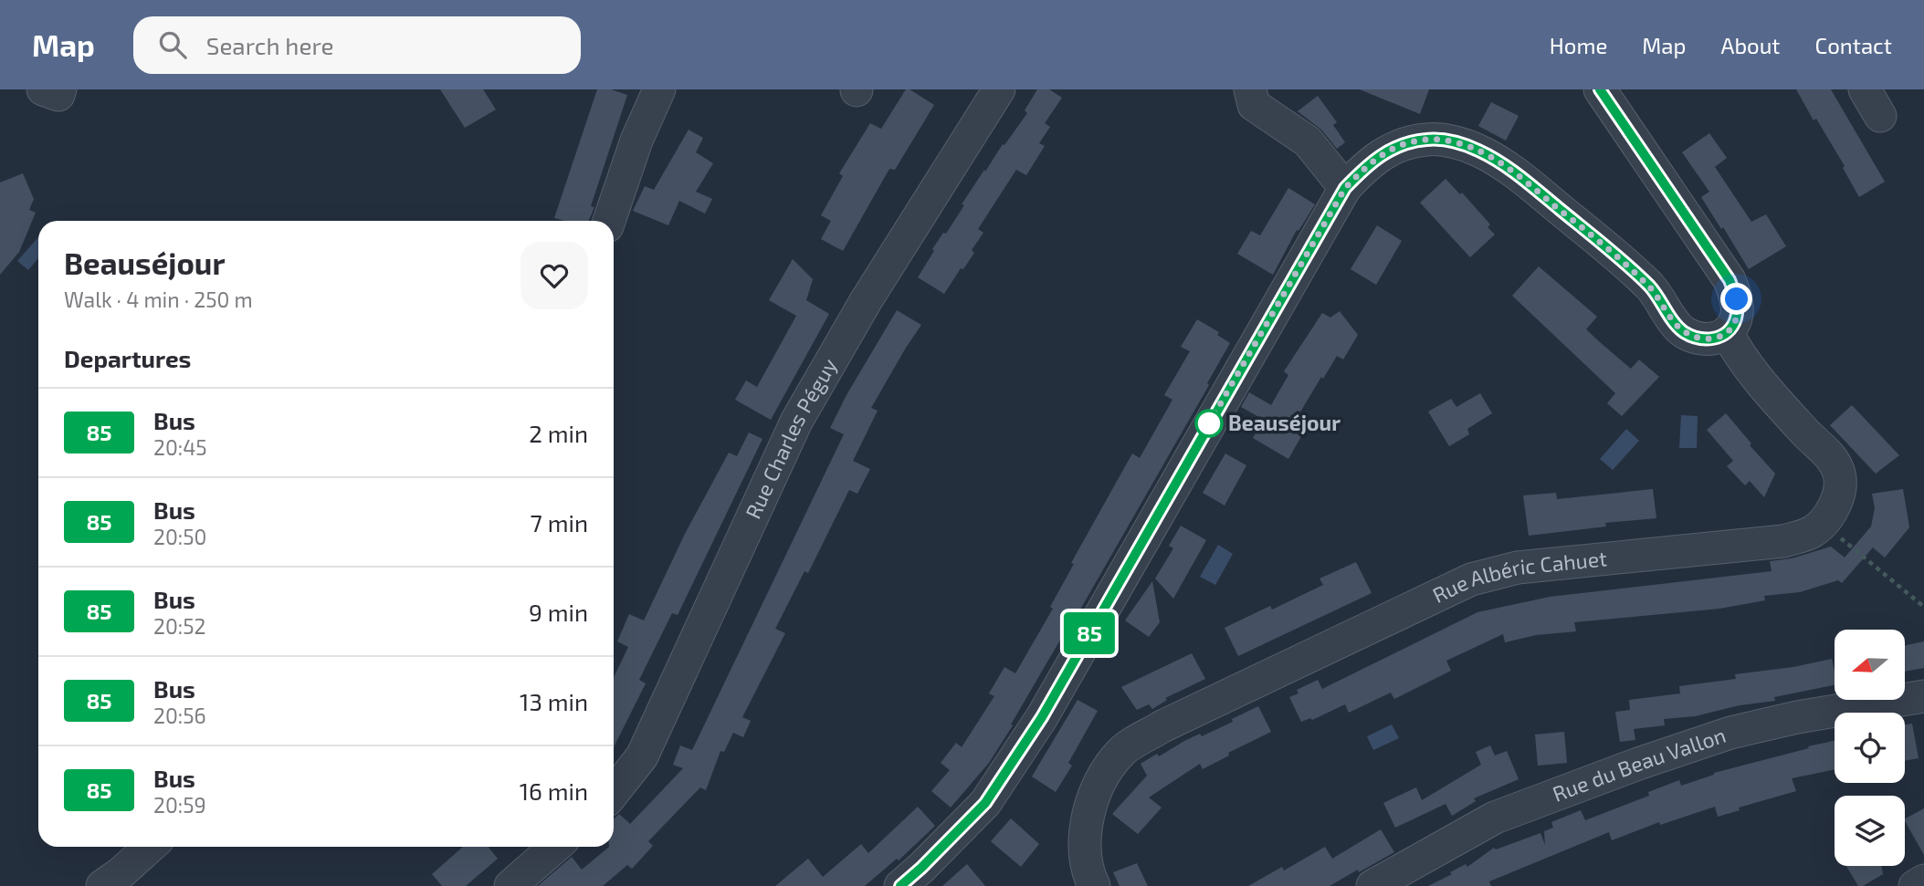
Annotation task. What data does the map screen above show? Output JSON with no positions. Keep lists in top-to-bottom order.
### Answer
{
  "streets": {
    "street": ["Rue Charles Péguy", "Rue Albéric Cahuet", "Rue du Beau Vallon"]
  },
  "places": ["Beauséjour"],
  "lines": ["bus line 85"],
  "north": "left",
  "page": {
    "header": "Map",
    "search": "Search here",
    "nav": [
      "Home",
      "Map",
      "About",
      "Contact"
    ],
    "on_map": "85",
    "heading": [
      ["Beauséjour", "Walk · 4 min · 250 m"],
      "Departures"
    ],
    "list": [
      {
        "mark": "85",
        "name": "Bus",
        "note": "20:45",
        "value": "2 min"
      },
      {
        "mark": "85",
        "name": "Bus",
        "note": "20:50",
        "value": "7 min"
      },
      {
        "mark": "85",
        "name": "Bus",
        "note": "20:52",
        "value": "9 min"
      },
      {
        "mark": "85",
        "name": "Bus",
        "note": "20:56",
        "value": "13 min"
      },
      {
        "mark": "85",
        "name": "Bus",
        "note": "20:59",
        "value": "16 min"
      }
    ]
  }
}
